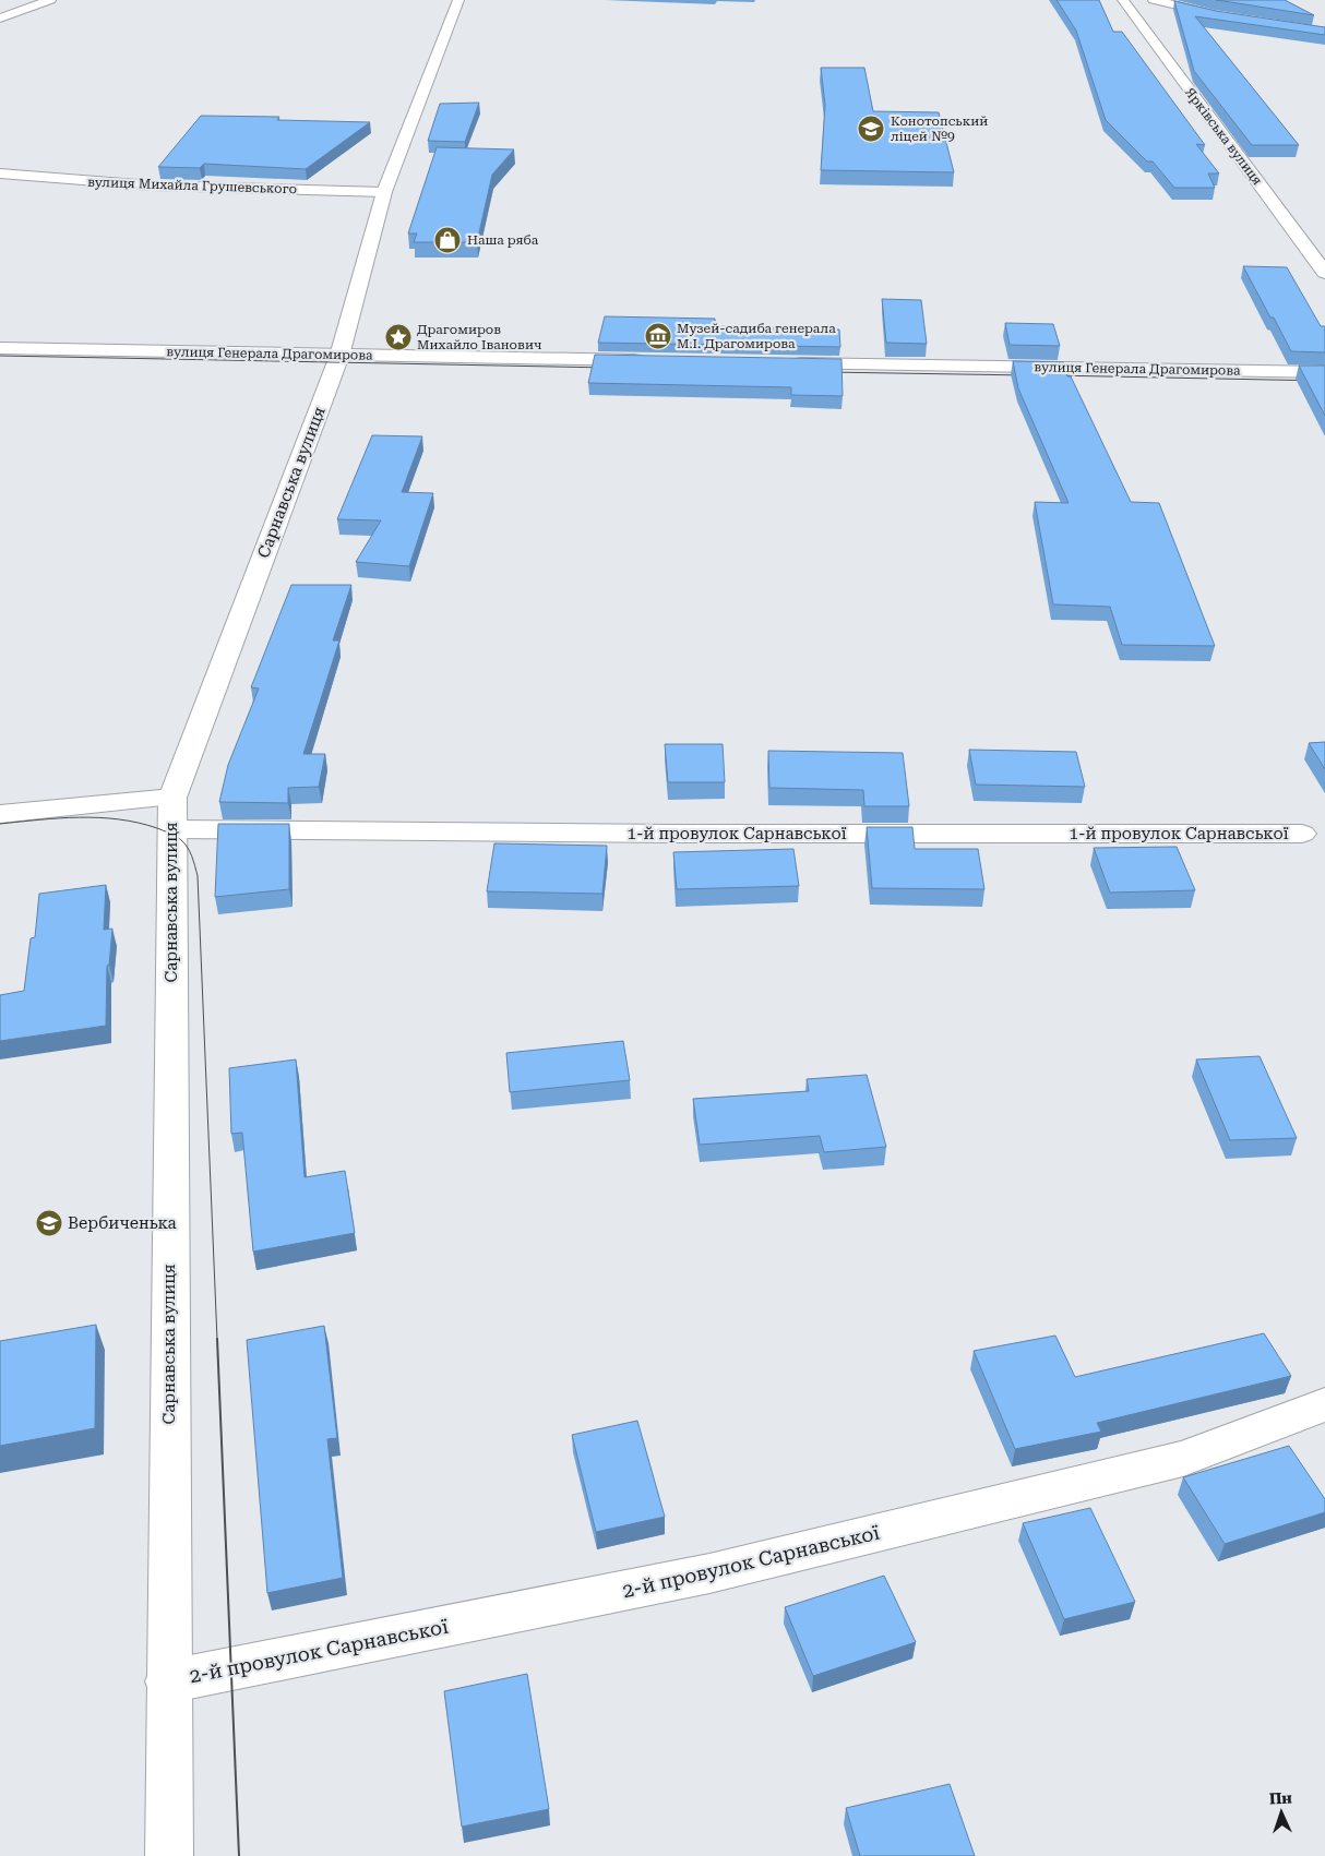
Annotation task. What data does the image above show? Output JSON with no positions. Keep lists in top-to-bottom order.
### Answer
{
  "streets": {
    "street": [
      "Ярківська вулиця",
      "вулиця Михайла Грушевського",
      "вулиця Генерала Драгомирова",
      "Сарнавська вулиця",
      "1-й провулок Сарнавської",
      "2-й провулок Сарнавської"
    ]
  },
  "crossings": [
    ["вулиця Михайла Грушевського", "Сарнавська вулиця"],
    ["вулиця Генерала Драгомирова", "Сарнавська вулиця"],
    ["Сарнавська вулиця", "1-й провулок Сарнавської"],
    ["Сарнавська вулиця", "2-й провулок Сарнавської"]
  ],
  "places": {
    "school or university": ["Конотопський ліцей №9", "Вербиченька"],
    "shop": ["Наша ряба"],
    "museum": ["Музей-садиба генерала М.І. Драгомирова"],
    "place": ["Драгомиров Михайло Іванович"]
  },
  "north": "top"
}
